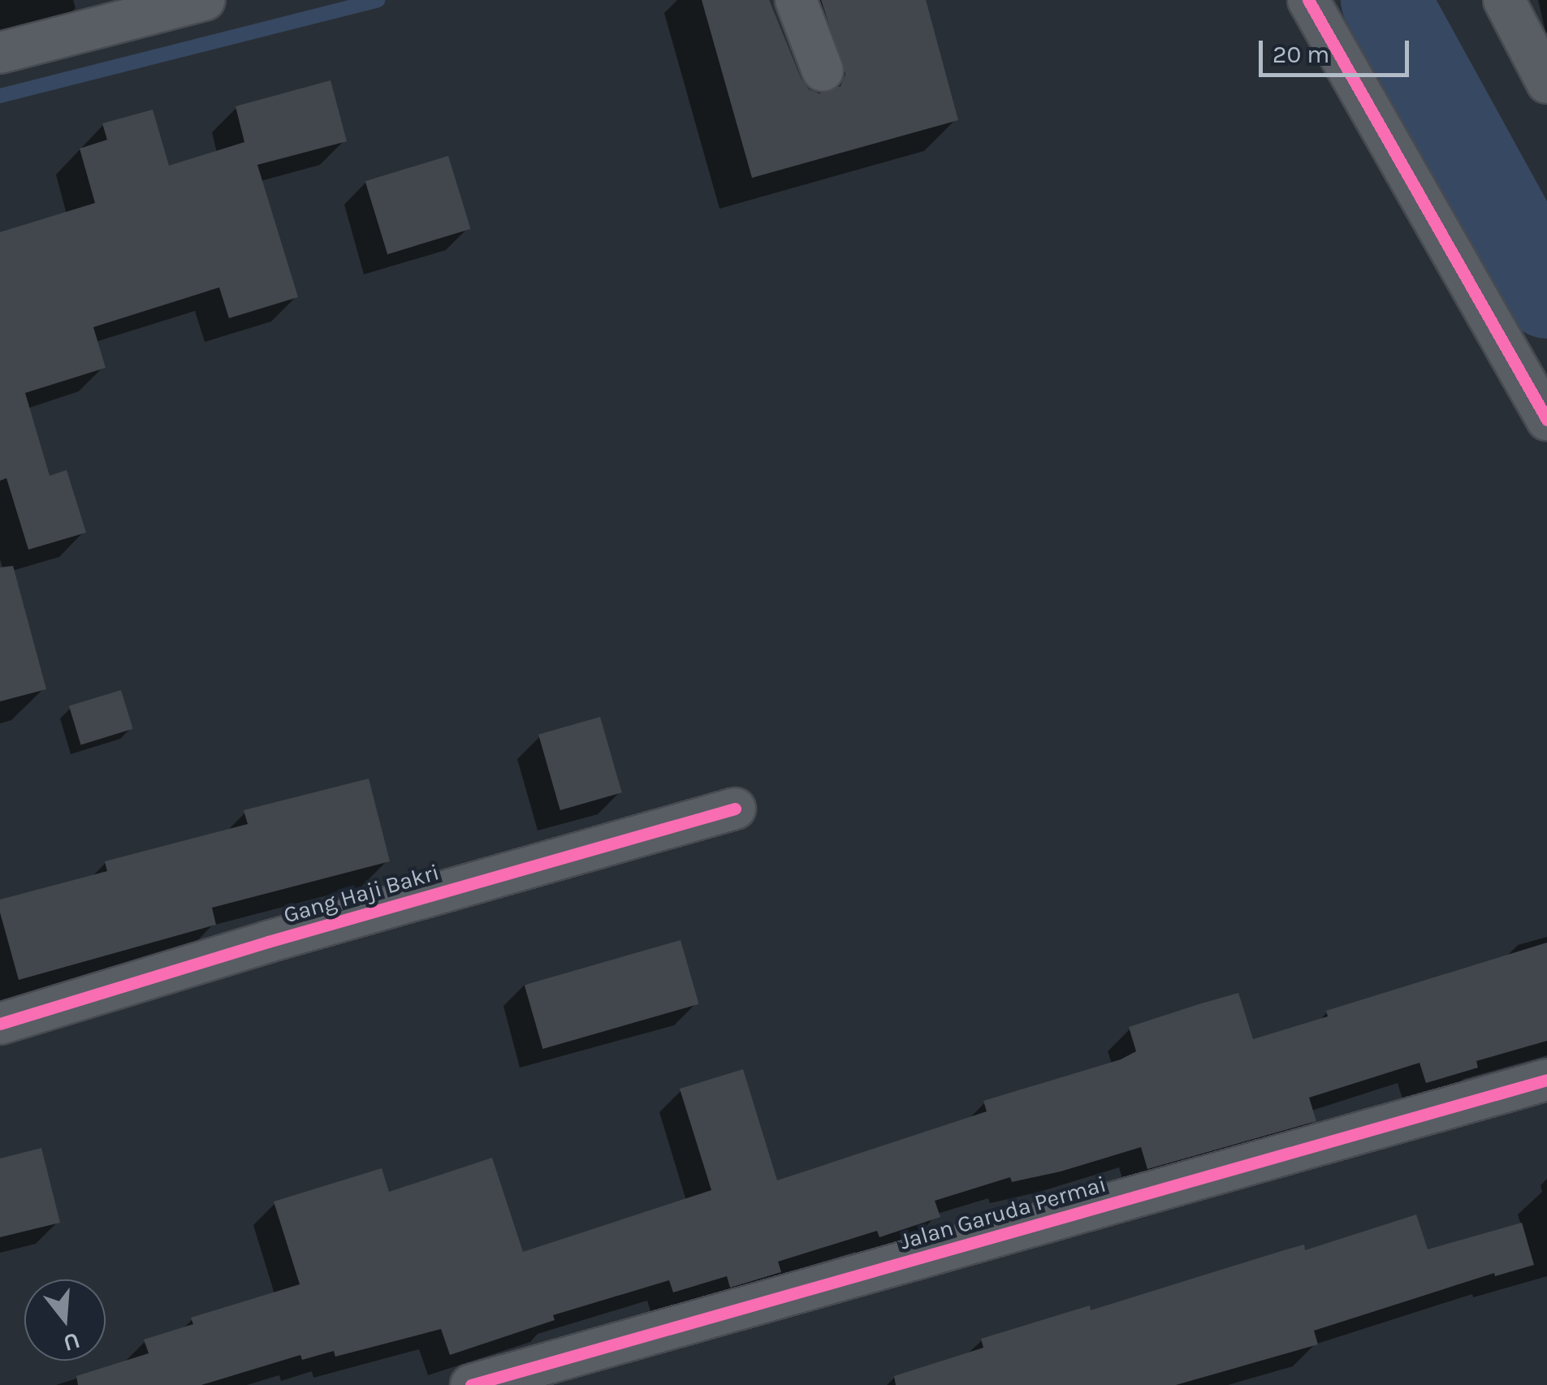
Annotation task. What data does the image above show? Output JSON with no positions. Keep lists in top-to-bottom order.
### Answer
{
  "streets": {
    "street": ["Gang Haji Bakri", "Jalan Garuda Permai"]
  },
  "scale_bar": "20 m",
  "north": "bottom"
}
